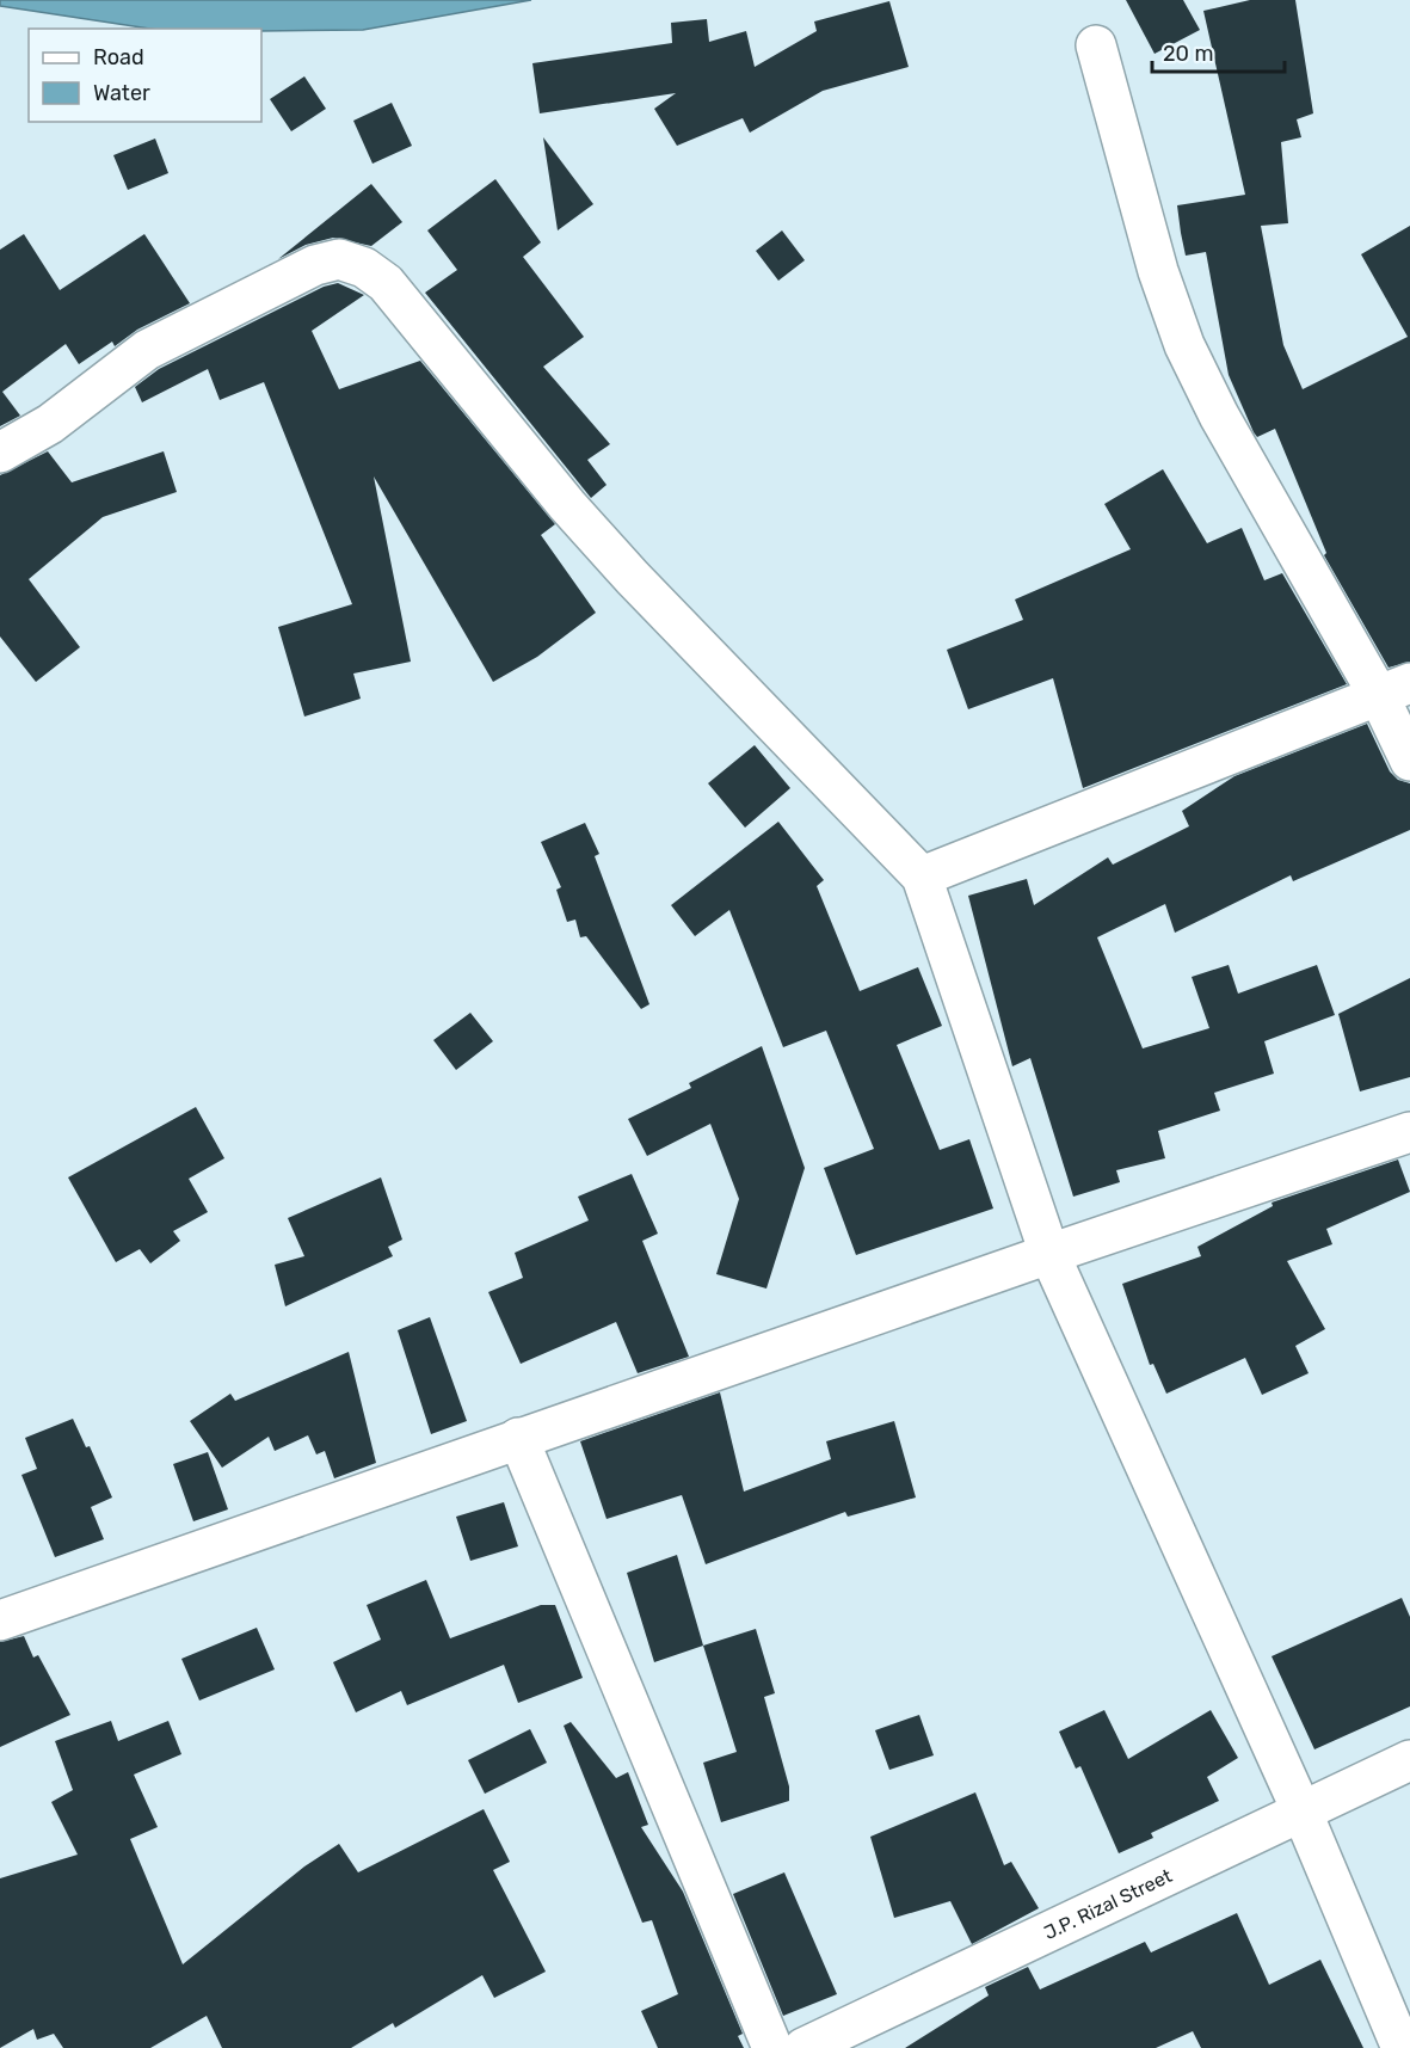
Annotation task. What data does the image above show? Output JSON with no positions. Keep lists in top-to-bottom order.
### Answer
{
  "streets": {
    "street": ["J.P. Rizal Street"]
  },
  "legend": ["Road", "Water"],
  "scale_bar": "20 m"
}
